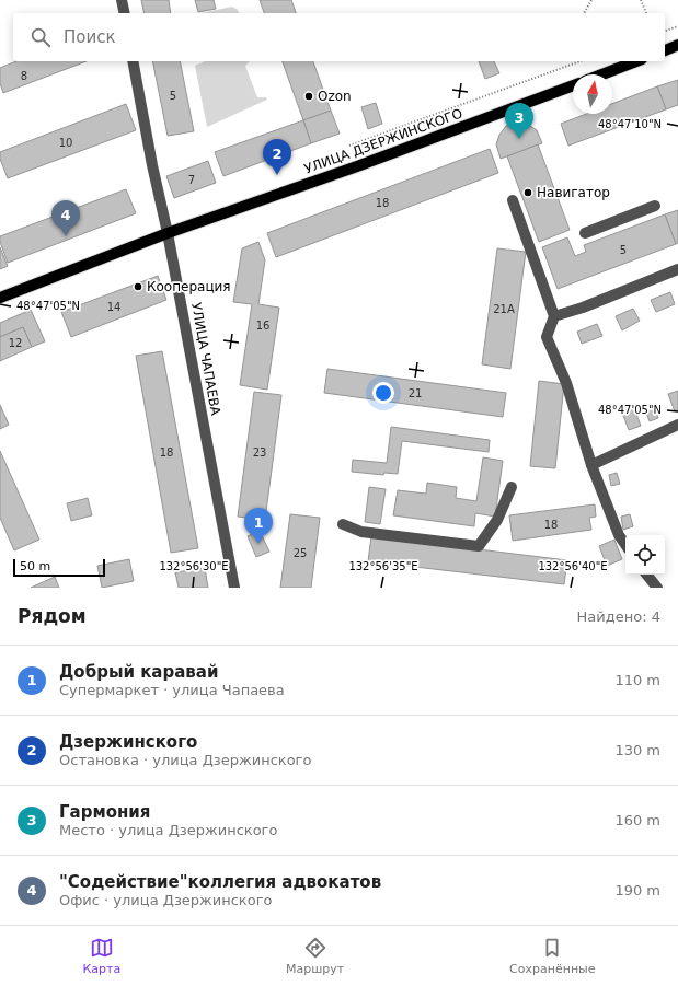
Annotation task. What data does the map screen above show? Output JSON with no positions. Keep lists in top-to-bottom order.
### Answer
{
  "streets": {
    "main road": ["УЛИЦА ДЗЕРЖИНСКОГО"],
    "street": ["УЛИЦА ЧАПАЕВА"]
  },
  "crossings": [
    ["УЛИЦА ДЗЕРЖИНСКОГО", "УЛИЦА ЧАПАЕВА"]
  ],
  "places": ["Ozon", "Навигатор", "Кооперация"],
  "house_numbers": [
    "8",
    "5",
    "10",
    "7",
    "18",
    "5",
    "14",
    "21А",
    "16",
    "12",
    "21",
    "18",
    "23",
    "18",
    "25"
  ],
  "scale_bar": "50 m",
  "north": "top",
  "page": {
    "search": "Поиск",
    "pins": [
      "3",
      "2",
      "4",
      "1"
    ],
    "scale": "50 m",
    "heading": ["Рядом", "Найдено: 4"],
    "list": [
      {
        "mark": "1",
        "name": "Добрый каравай",
        "note": "Супермаркет · улица Чапаева",
        "value": "110 m"
      },
      {
        "mark": "2",
        "name": "Дзержинского",
        "note": "Остановка · улица Дзержинского",
        "value": "130 m"
      },
      {
        "mark": "3",
        "name": "Гармония",
        "note": "Место · улица Дзержинского",
        "value": "160 m"
      },
      {
        "mark": "4",
        "name": "\"Содействие\"коллегия адвокатов",
        "note": "Офис · улица Дзержинского",
        "value": "190 m"
      }
    ],
    "nav": ["Карта", "Маршрут", "Сохранённые"]
  },
  "coordinates": [
    "48°47'10\"N",
    "48°47'05\"N",
    "132°56'30\"E",
    "132°56'35\"E",
    "132°56'40\"E"
  ]
}
